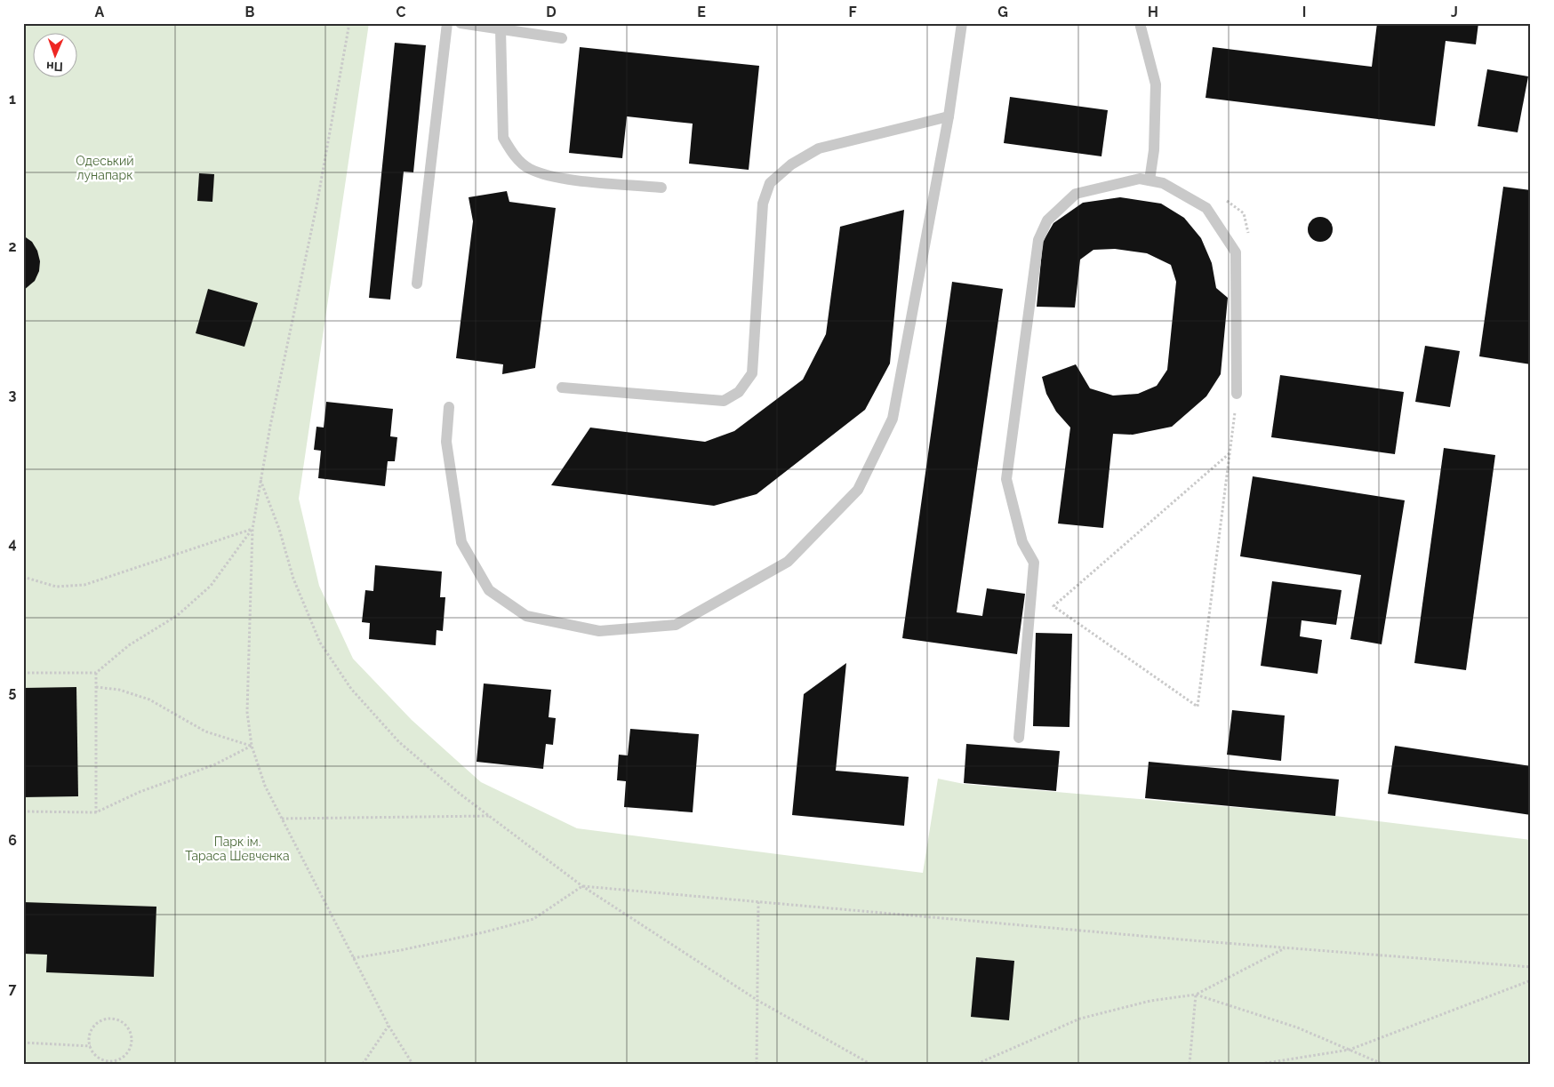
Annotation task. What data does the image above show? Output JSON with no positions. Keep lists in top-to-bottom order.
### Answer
{
  "parks": ["Одеський лунапарк", "Парк ім. Тараса Шевченка"],
  "north": "bottom",
  "grid": {
    "columns": [
      "A",
      "B",
      "C",
      "D",
      "E",
      "F",
      "G",
      "H",
      "I",
      "J"
    ],
    "rows": [
      "1",
      "2",
      "3",
      "4",
      "5",
      "6",
      "7"
    ]
  }
}
